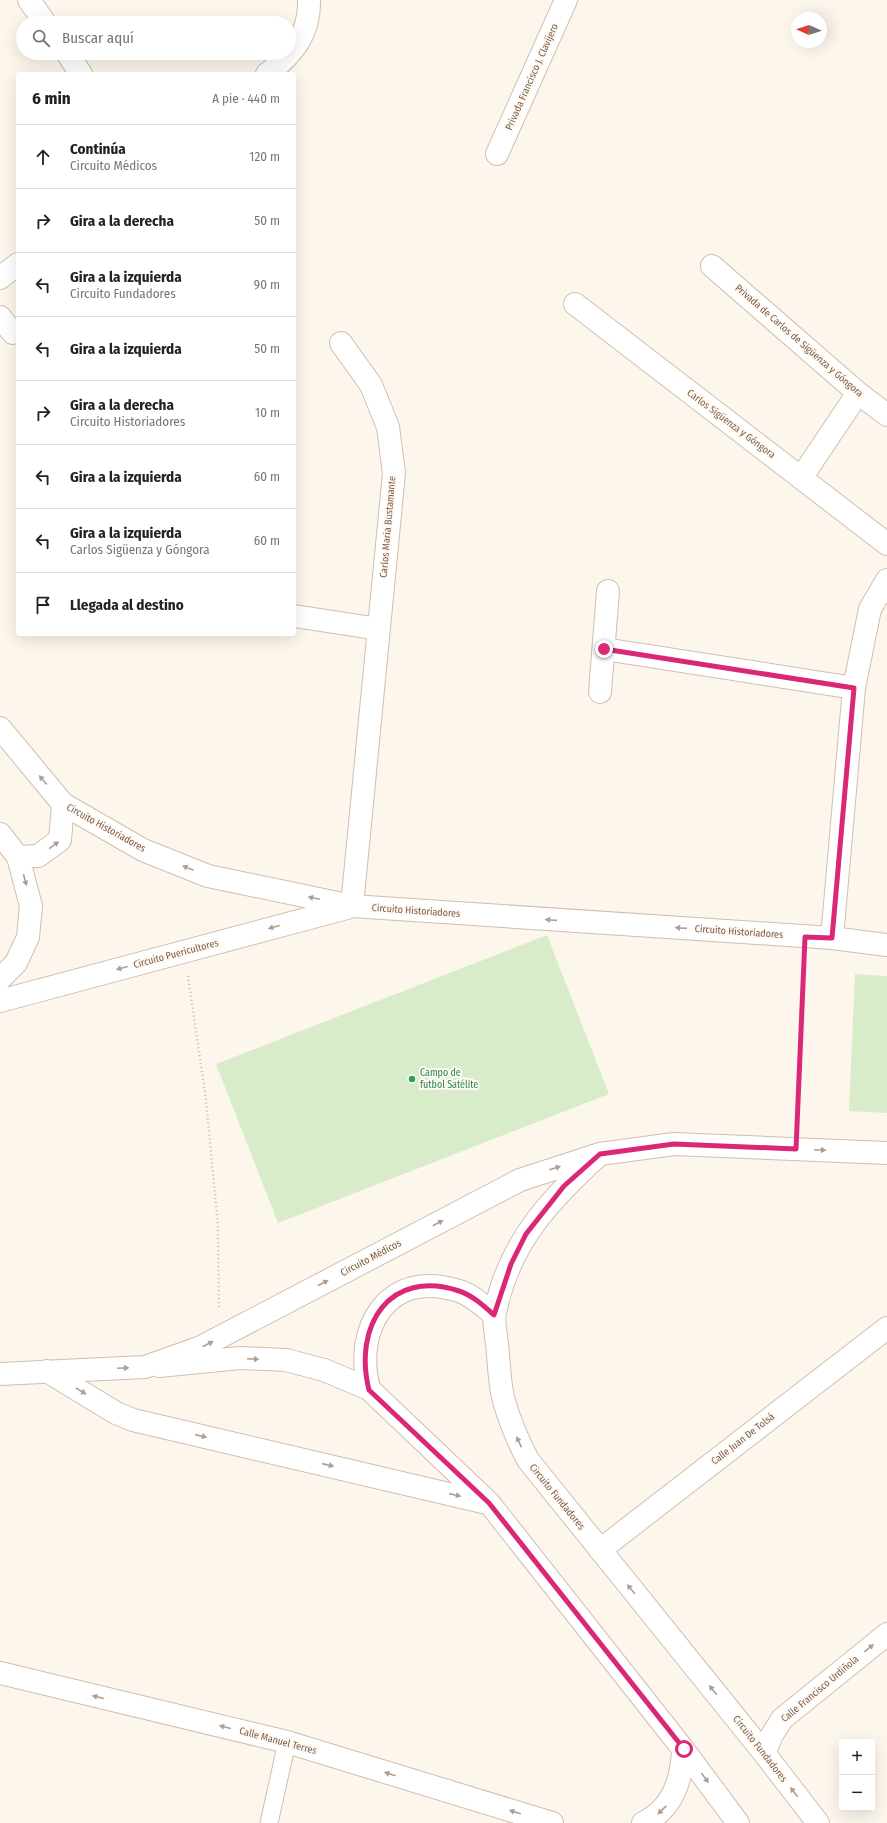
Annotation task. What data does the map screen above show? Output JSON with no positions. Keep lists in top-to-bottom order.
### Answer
{
  "streets": {
    "street": [
      "Privada Francisco J. Clavijero",
      "Privada de Carlos de Sigüenza y Góngora",
      "Carlos Sigüenza y Góngora",
      "Carlos Maria Bustamante",
      "Circuito Historiadores",
      "Circuito Puericultores",
      "Circuito Médicos",
      "Calle Juan De Tolsá",
      "Circuito Fundadores",
      "Calle Francisco Urdiñola",
      "Calle Manuel Terres"
    ]
  },
  "crossings": [
    ["Carlos Maria Bustamante", "Circuito Historiadores"],
    ["Carlos Maria Bustamante", "Circuito Puericultores"],
    ["Circuito Historiadores", "Circuito Puericultores"],
    ["Circuito Médicos", "Circuito Fundadores"],
    ["Calle Juan De Tolsá", "Circuito Fundadores"],
    ["Circuito Fundadores", "Calle Francisco Urdiñola"]
  ],
  "one_way": [
    "Circuito Historiadores",
    "Circuito Puericultores",
    "Circuito Fundadores",
    "Calle Francisco Urdiñola",
    "Calle Manuel Terres"
  ],
  "places": ["Campo de futbol Satélite"],
  "north": "left",
  "page": {
    "search": "Buscar aquí",
    "heading": ["6 min", "A pie · 440 m"],
    "list": [
      ["Continúa", "Circuito Médicos", "120 m"],
      ["Gira a la derecha", "50 m"],
      ["Gira a la izquierda", "Circuito Fundadores", "90 m"],
      ["Gira a la izquierda", "50 m"],
      ["Gira a la derecha", "Circuito Historiadores", "10 m"],
      ["Gira a la izquierda", "60 m"],
      ["Gira a la izquierda", "Carlos Sigüenza y Góngora", "60 m"],
      "Llegada al destino"
    ],
    "map_buttons": ["+", "−"]
  }
}
